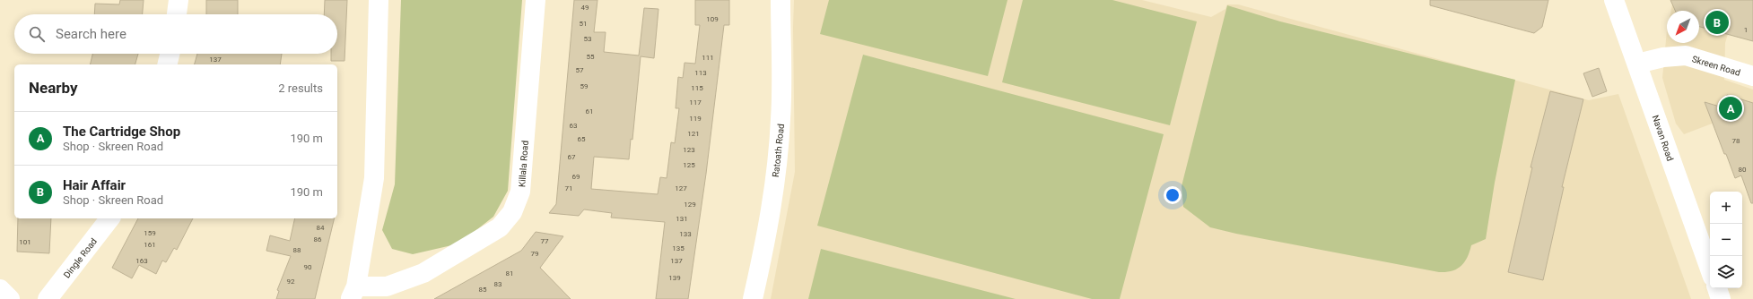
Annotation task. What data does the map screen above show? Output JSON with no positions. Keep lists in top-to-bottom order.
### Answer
{
  "streets": {
    "street": [
      "Skreen Road",
      "Navan Road",
      "Ratoath Road",
      "Killala Road",
      "Dingle Road"
    ]
  },
  "crossings": [
    ["Skreen Road", "Navan Road"]
  ],
  "house_numbers": [
    "49",
    "109",
    "51",
    "1",
    "53",
    "55",
    "111",
    "137",
    "57",
    "113",
    "59",
    "115",
    "117",
    "61",
    "119",
    "63",
    "121",
    "65",
    "78",
    "123",
    "67",
    "125",
    "80",
    "69",
    "71",
    "127",
    "129",
    "131",
    "84",
    "159",
    "133",
    "86",
    "77",
    "101",
    "161",
    "135",
    "88",
    "79",
    "163",
    "137",
    "90",
    "81",
    "139",
    "92",
    "83",
    "85"
  ],
  "north": "bottom left",
  "page": {
    "pins": ["B", "A"],
    "search": "Search here",
    "heading": ["Nearby", "2 results"],
    "list": [
      {
        "mark": "A",
        "name": "The Cartridge Shop",
        "note": "Shop · Skreen Road",
        "value": "190 m"
      },
      {
        "mark": "B",
        "name": "Hair Affair",
        "note": "Shop · Skreen Road",
        "value": "190 m"
      }
    ],
    "map_buttons": ["+", "−"]
  }
}
